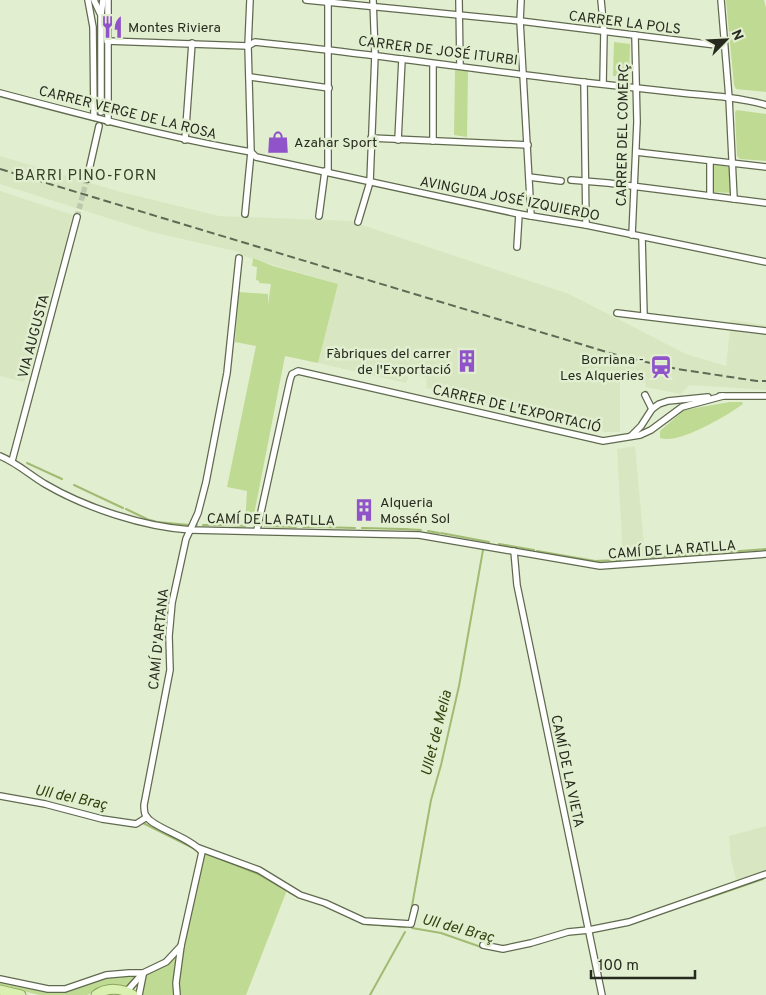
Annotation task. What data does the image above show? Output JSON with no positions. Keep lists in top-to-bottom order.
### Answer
{
  "streets": {
    "street": [
      "CARRER LA POLS",
      "CARRER DE JOSÉ ITURBI",
      "CARRER VERGE DE LA ROSA",
      "CARRER DEL COMERÇ",
      "AVINGUDA JOSÉ IZQUIERDO",
      "VIA AUGUSTA",
      "CARRER DE L'EXPORTACIÓ",
      "CAMÍ DE LA RATLLA",
      "CAMÍ D'ARTANA",
      "CAMÍ DE LA VIETA"
    ]
  },
  "crossings": [
    ["CARRER LA POLS", "CARRER DEL COMERÇ"],
    ["CARRER DE JOSÉ ITURBI", "CARRER DEL COMERÇ"],
    ["CARRER VERGE DE LA ROSA", "AVINGUDA JOSÉ IZQUIERDO"],
    ["CARRER DEL COMERÇ", "AVINGUDA JOSÉ IZQUIERDO"],
    ["VIA AUGUSTA", "CAMÍ DE LA RATLLA"],
    ["CARRER DE L'EXPORTACIÓ", "CAMÍ DE LA RATLLA"],
    ["CAMÍ DE LA RATLLA", "CAMÍ D'ARTANA"],
    ["CAMÍ DE LA RATLLA", "CAMÍ DE LA VIETA"]
  ],
  "districts": ["BARRI PINO-FORN"],
  "water": ["Ullet de Melia", "Ull del Braç"],
  "places": {
    "restaurant": ["Montes Riviera"],
    "shop": ["Azahar Sport"],
    "building": ["Fàbriques del carrer de l'Exportació", "Alqueria Mossén Sol"],
    "station": ["Borriana - Les Alqueries"]
  },
  "scale_bar": "100 m",
  "north": "top right"
}
